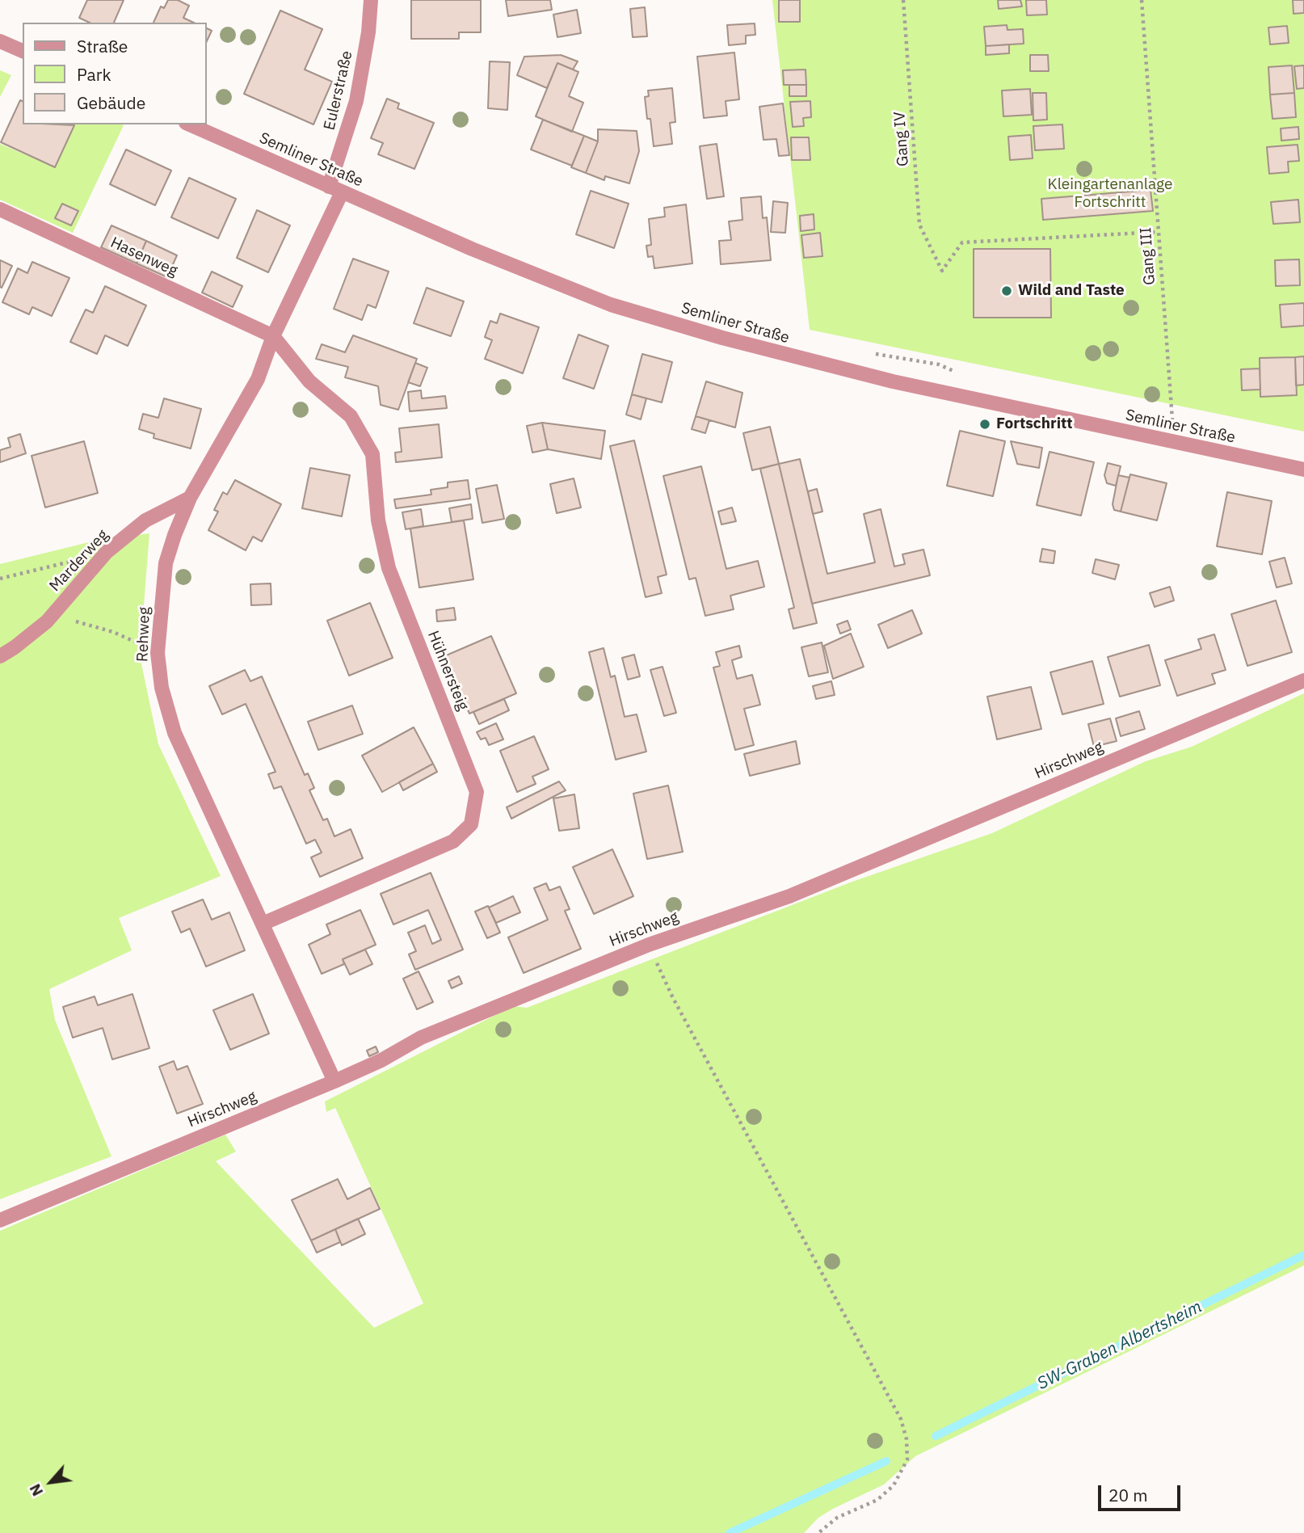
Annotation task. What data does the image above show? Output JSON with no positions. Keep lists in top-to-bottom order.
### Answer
{
  "streets": {
    "street": [
      "Eulerstraße",
      "Semliner Straße",
      "Hasenweg",
      "Marderweg",
      "Rehweg",
      "Hühnersteig",
      "Hirschweg"
    ],
    "path": ["Gang IV", "Gang III"]
  },
  "crossings": [
    ["Eulerstraße", "Semliner Straße"],
    ["Eulerstraße", "Rehweg"],
    ["Gang IV", "Gang III"],
    ["Semliner Straße", "Rehweg"],
    ["Hasenweg", "Rehweg"],
    ["Hasenweg", "Hühnersteig"],
    ["Marderweg", "Rehweg"],
    ["Rehweg", "Hühnersteig"],
    ["Rehweg", "Hirschweg"]
  ],
  "water": ["SW-Graben Albertsheim"],
  "parks": ["Kleingartenanlage Fortschritt"],
  "places": ["Wild and Taste", "Fortschritt"],
  "legend": ["Straße", "Park", "Gebäude"],
  "scale_bar": "20 m",
  "north": "bottom left"
}
